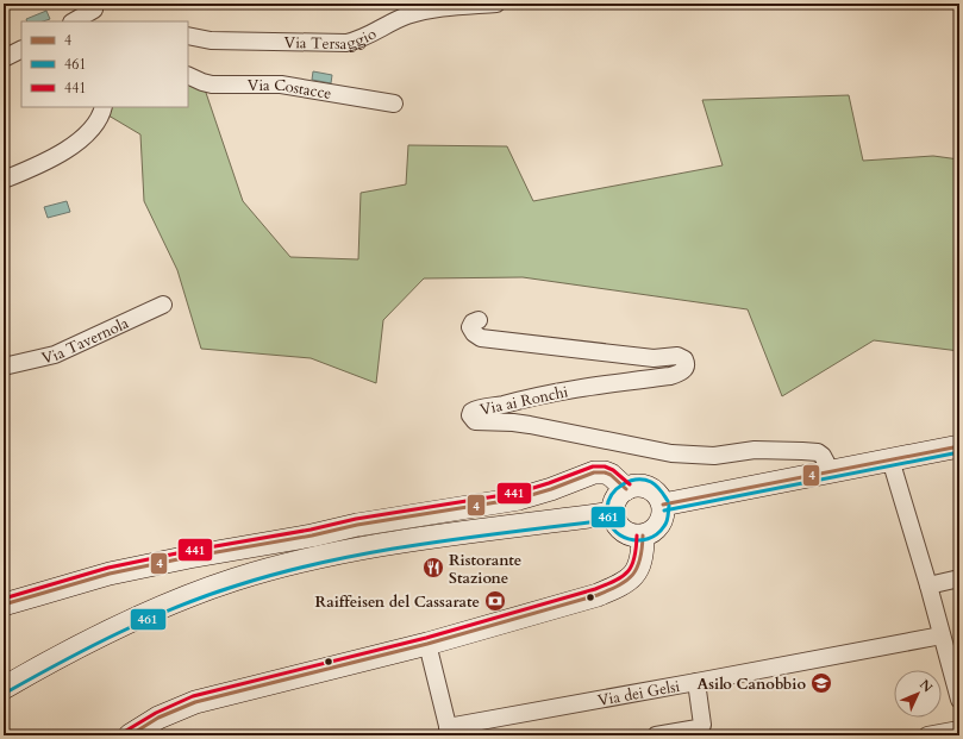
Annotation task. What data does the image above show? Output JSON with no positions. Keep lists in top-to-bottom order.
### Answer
{
  "streets": {
    "street": [
      "Via Tersaggio",
      "Via Costacce",
      "Via Tavernola",
      "Via ai Ronchi",
      "Via dei Gelsi"
    ]
  },
  "places": {
    "restaurant": ["Ristorante Stazione"],
    "bank": ["Raiffeisen del Cassarate"],
    "school or university": ["Asilo Canobbio"]
  },
  "lines": ["transit line 4", "transit line 461", "transit line 441"],
  "legend": ["4", "461", "441"],
  "north": "top right"
}
